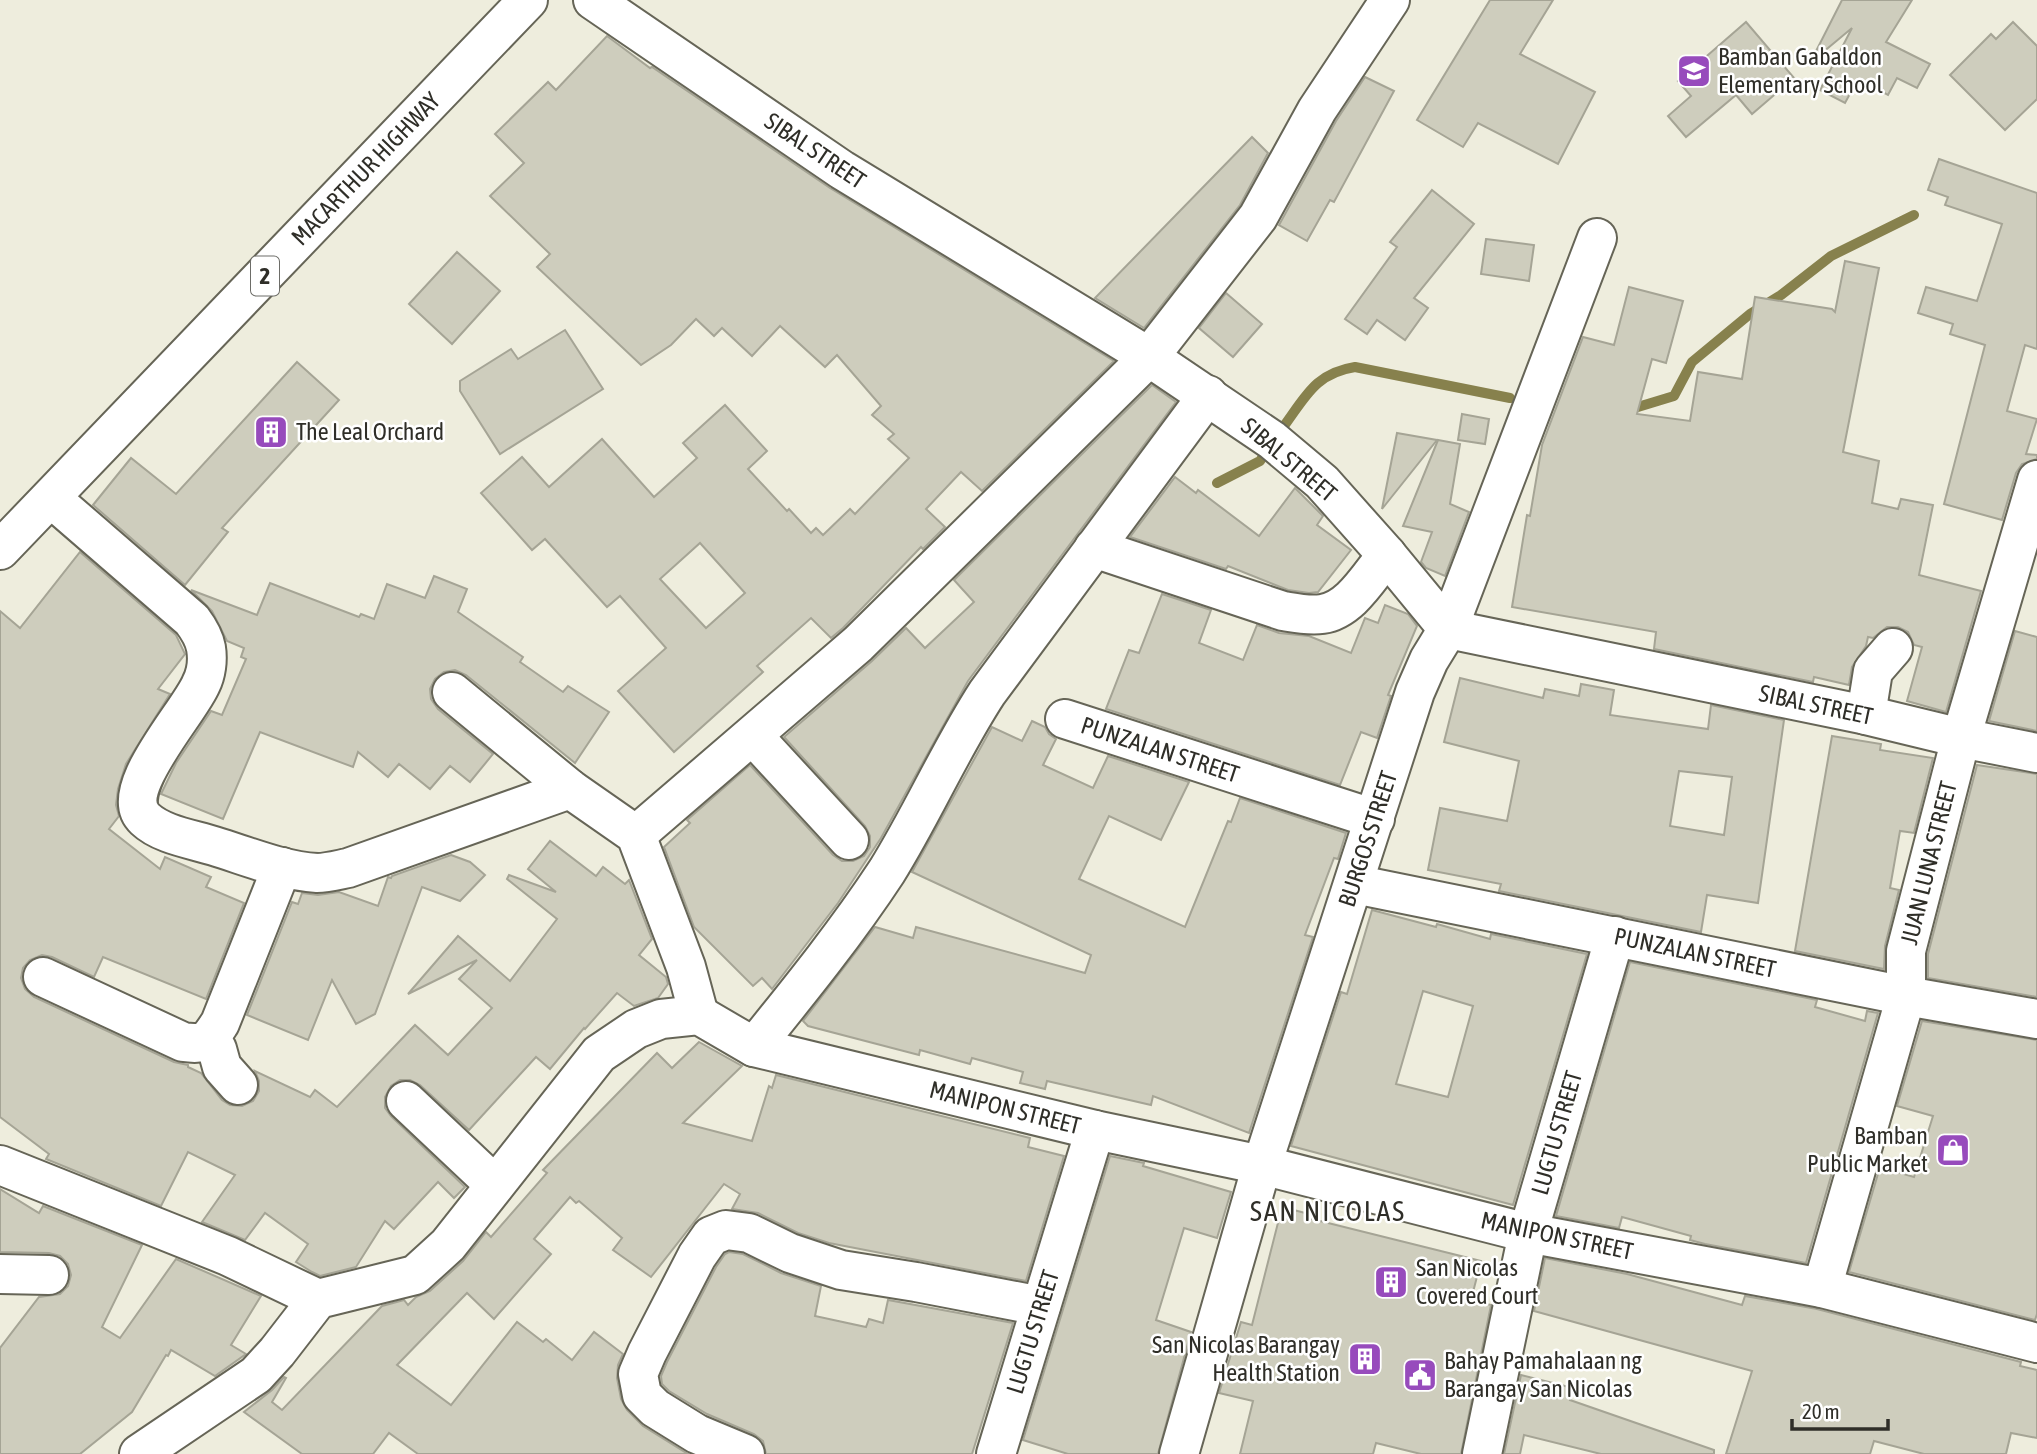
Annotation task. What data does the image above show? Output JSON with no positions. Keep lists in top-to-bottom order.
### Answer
{
  "streets": {
    "main road": [
      "SIBAL STREET",
      "MACARTHUR HIGHWAY",
      "2",
      "PUNZALAN STREET",
      "BURGOS STREET",
      "JUAN LUNA STREET",
      "MANIPON STREET",
      "LUGTU STREET"
    ]
  },
  "crossings": [
    ["SIBAL STREET", "BURGOS STREET"],
    ["SIBAL STREET", "JUAN LUNA STREET"],
    ["PUNZALAN STREET", "BURGOS STREET"],
    ["PUNZALAN STREET", "JUAN LUNA STREET"],
    ["PUNZALAN STREET", "LUGTU STREET"],
    ["BURGOS STREET", "MANIPON STREET"],
    ["JUAN LUNA STREET", "MANIPON STREET"],
    ["MANIPON STREET", "LUGTU STREET"]
  ],
  "districts": ["SAN NICOLAS"],
  "places": {
    "school or university": ["Bamban Gabaldon Elementary School"],
    "building": ["The Leal Orchard", "San Nicolas Covered Court", "San Nicolas Barangay Health Station"],
    "shop": ["Bamban Public Market"],
    "public building": ["Bahay Pamahalaan ng Barangay San Nicolas"]
  },
  "scale_bar": "20 m"
}
